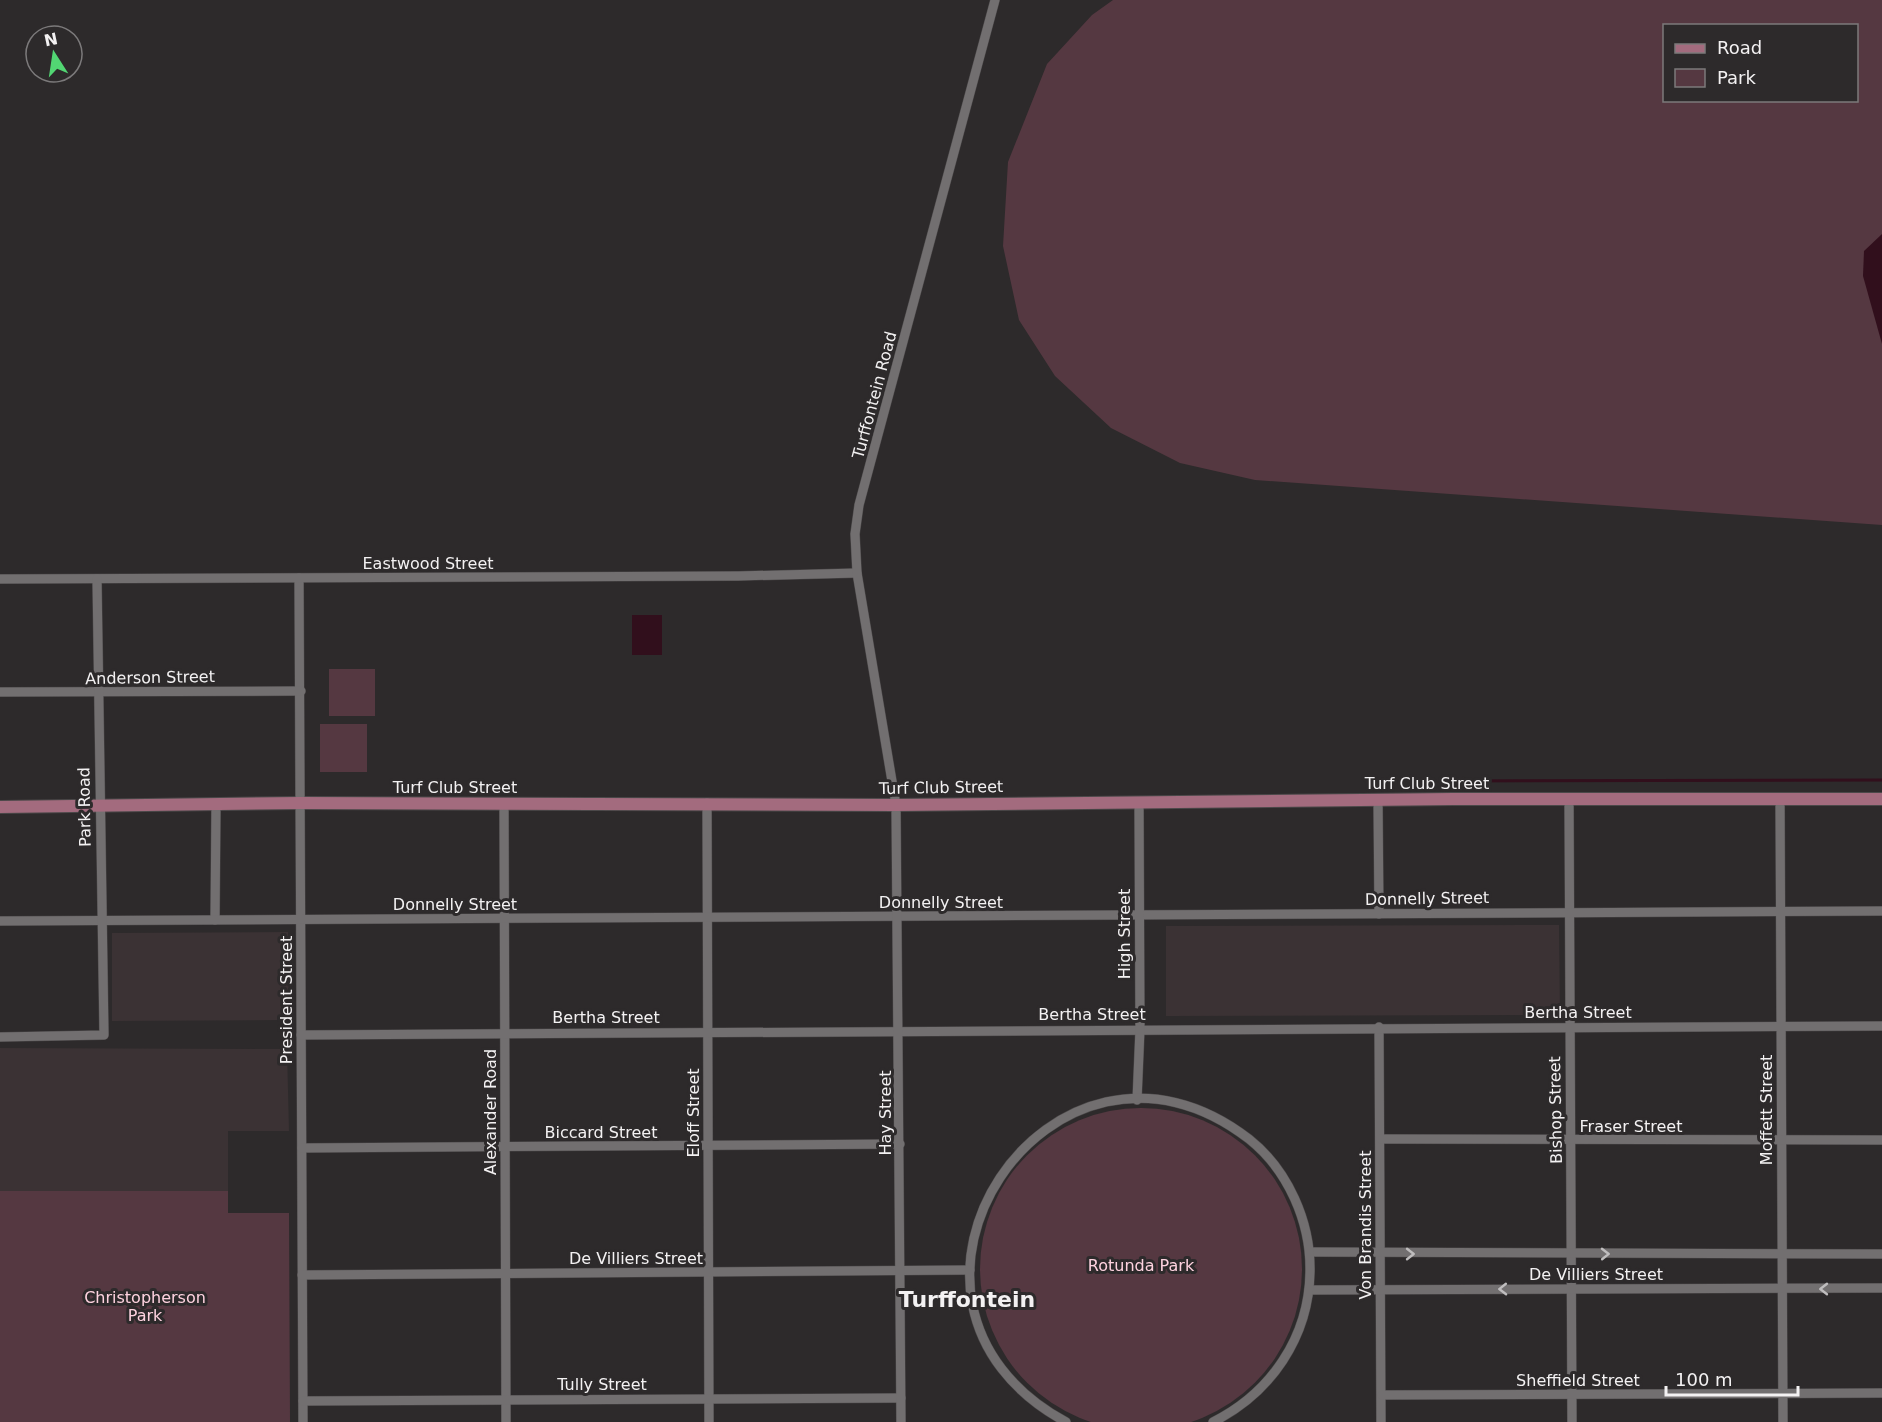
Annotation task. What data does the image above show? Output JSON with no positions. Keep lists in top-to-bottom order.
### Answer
{
  "streets": {
    "main road": ["Turf Club Street"],
    "street": [
      "Turffontein Road",
      "Eastwood Street",
      "Anderson Street",
      "Park Road",
      "Donnelly Street",
      "High Street",
      "President Street",
      "Bertha Street",
      "Bishop Street",
      "Moffett Street",
      "Alexander Road",
      "Eloff Street",
      "Hay Street",
      "Fraser Street",
      "Biccard Street",
      "Von Brandis Street",
      "De Villiers Street",
      "Sheffield Street",
      "Tully Street"
    ]
  },
  "crossings": [
    ["Turffontein Road", "Eastwood Street"],
    ["Turffontein Road", "Turf Club Street"],
    ["Turffontein Road", "Hay Street"],
    ["Eastwood Street", "Park Road"],
    ["Eastwood Street", "President Street"],
    ["Anderson Street", "Park Road"],
    ["Anderson Street", "President Street"],
    ["Turf Club Street", "Park Road"],
    ["Turf Club Street", "High Street"],
    ["Turf Club Street", "President Street"],
    ["Turf Club Street", "Bishop Street"],
    ["Turf Club Street", "Moffett Street"],
    ["Turf Club Street", "Alexander Road"],
    ["Turf Club Street", "Eloff Street"],
    ["Turf Club Street", "Hay Street"],
    ["Park Road", "Donnelly Street"],
    ["Donnelly Street", "High Street"],
    ["Donnelly Street", "President Street"],
    ["Donnelly Street", "Bishop Street"],
    ["Donnelly Street", "Moffett Street"],
    ["Donnelly Street", "Alexander Road"],
    ["Donnelly Street", "Eloff Street"],
    ["Donnelly Street", "Hay Street"],
    ["High Street", "Bertha Street"],
    ["President Street", "Bertha Street"],
    ["President Street", "Biccard Street"],
    ["President Street", "De Villiers Street"],
    ["President Street", "Tully Street"],
    ["Bertha Street", "Bishop Street"],
    ["Bertha Street", "Moffett Street"],
    ["Bertha Street", "Alexander Road"],
    ["Bertha Street", "Eloff Street"],
    ["Bertha Street", "Hay Street"],
    ["Bertha Street", "Von Brandis Street"],
    ["Bishop Street", "Fraser Street"],
    ["Bishop Street", "De Villiers Street"],
    ["Bishop Street", "Sheffield Street"],
    ["Moffett Street", "Fraser Street"],
    ["Moffett Street", "De Villiers Street"],
    ["Moffett Street", "Sheffield Street"],
    ["Alexander Road", "Biccard Street"],
    ["Alexander Road", "De Villiers Street"],
    ["Alexander Road", "Tully Street"],
    ["Eloff Street", "Biccard Street"],
    ["Eloff Street", "De Villiers Street"],
    ["Eloff Street", "Tully Street"],
    ["Hay Street", "Biccard Street"],
    ["Hay Street", "De Villiers Street"],
    ["Hay Street", "Tully Street"],
    ["Fraser Street", "Von Brandis Street"],
    ["Von Brandis Street", "De Villiers Street"],
    ["Von Brandis Street", "Sheffield Street"]
  ],
  "districts": ["Turffontein"],
  "parks": ["Rotunda Park", "Christopherson Park"],
  "legend": ["Road", "Park"],
  "scale_bar": "100 m",
  "north": "top"
}
